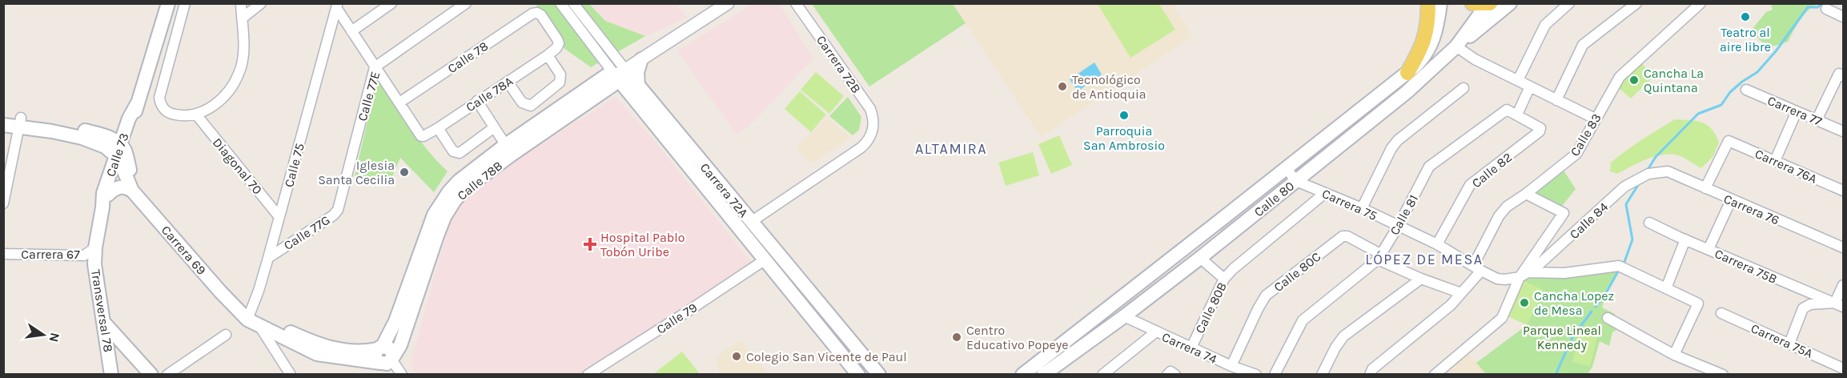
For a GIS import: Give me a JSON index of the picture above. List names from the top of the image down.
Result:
{
  "streets": {
    "main road": [
      "Calle 73",
      "Calle 78B",
      "Carrera 72A",
      "Calle 80",
      "Carrera 69",
      "Transversal 78"
    ],
    "street": [
      "Calle 78",
      "Carrera 72B",
      "Calle 78A",
      "Calle 77E",
      "Carrera 77",
      "Calle 83",
      "Calle 75",
      "Diagonal 70",
      "Carrera 76A",
      "Calle 82",
      "Carrera 75",
      "Carrera 76",
      "Calle 81",
      "Calle 84",
      "Calle 77G",
      "Carrera 67",
      "Carrera 75B",
      "Calle 80C",
      "Calle 80B",
      "Calle 79",
      "Carrera 75A",
      "Carrera 74"
    ]
  },
  "crossings": [
    ["Calle 78", "Calle 78A"],
    ["Carrera 72B", "Carrera 72A"],
    ["Calle 77E", "Calle 77G"],
    ["Calle 83", "Carrera 75"],
    ["Calle 83", "Calle 84"],
    ["Calle 73", "Carrera 69"],
    ["Calle 73", "Carrera 67"],
    ["Calle 73", "Transversal 78"],
    ["Calle 75", "Diagonal 70"],
    ["Calle 75", "Calle 77G"],
    ["Calle 75", "Carrera 69"],
    ["Carrera 76A", "Carrera 76"],
    ["Calle 82", "Carrera 75"],
    ["Calle 82", "Calle 81"],
    ["Calle 78B", "Carrera 72A"],
    ["Calle 78B", "Carrera 69"],
    ["Carrera 72A", "Calle 79"],
    ["Calle 80", "Carrera 75"],
    ["Calle 80", "Carrera 74"],
    ["Carrera 75", "Calle 81"],
    ["Carrera 75", "Calle 84"],
    ["Carrera 75", "Calle 80B"],
    ["Carrera 76", "Calle 84"],
    ["Calle 81", "Calle 80C"],
    ["Carrera 67", "Transversal 78"],
    ["Calle 80C", "Carrera 74"],
    ["Calle 80B", "Carrera 74"]
  ],
  "districts": ["ALTAMIRA", "LÓPEZ DE MESA"],
  "parks": ["Parque Lineal Kennedy"],
  "places": {
    "other": [
      "Teatro al aire libre",
      "Cancha La Quintana",
      "Tecnológico de Antioquia",
      "Parroquia San Ambrosio",
      "Iglesia Santa Cecilia",
      "Cancha Lopez de Mesa",
      "Centro Educativo Popeye",
      "Colegio San Vicente de Paul"
    ],
    "health": ["Hospital Pablo Tobón Uribe"]
  },
  "north": "right"
}
